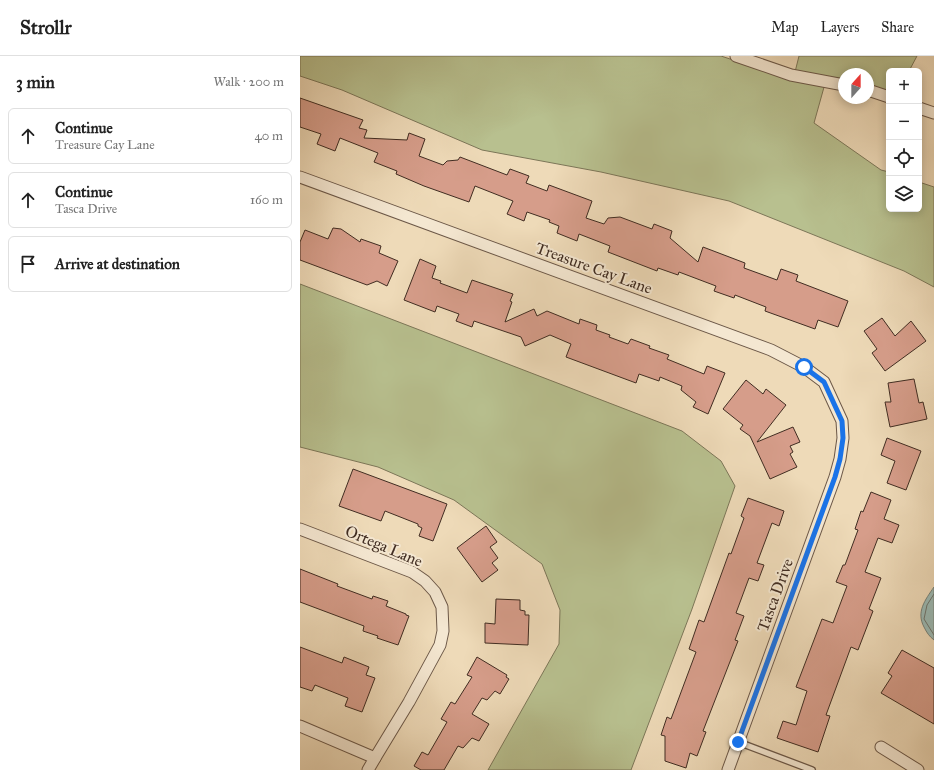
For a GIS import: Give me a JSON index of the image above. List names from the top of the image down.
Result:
{
  "streets": {
    "street": ["Treasure Cay Lane", "Ortega Lane", "Tasca Drive"]
  },
  "crossings": [
    ["Treasure Cay Lane", "Tasca Drive"]
  ],
  "north": "top",
  "page": {
    "header": "Strollr",
    "nav": ["Map", "Layers", "Share"],
    "heading": ["3 min", "Walk · 200 m"],
    "map_buttons": ["+", "−"],
    "list": [
      ["Continue", "Treasure Cay Lane", "40 m"],
      ["Continue", "Tasca Drive", "160 m"],
      "Arrive at destination"
    ]
  }
}
